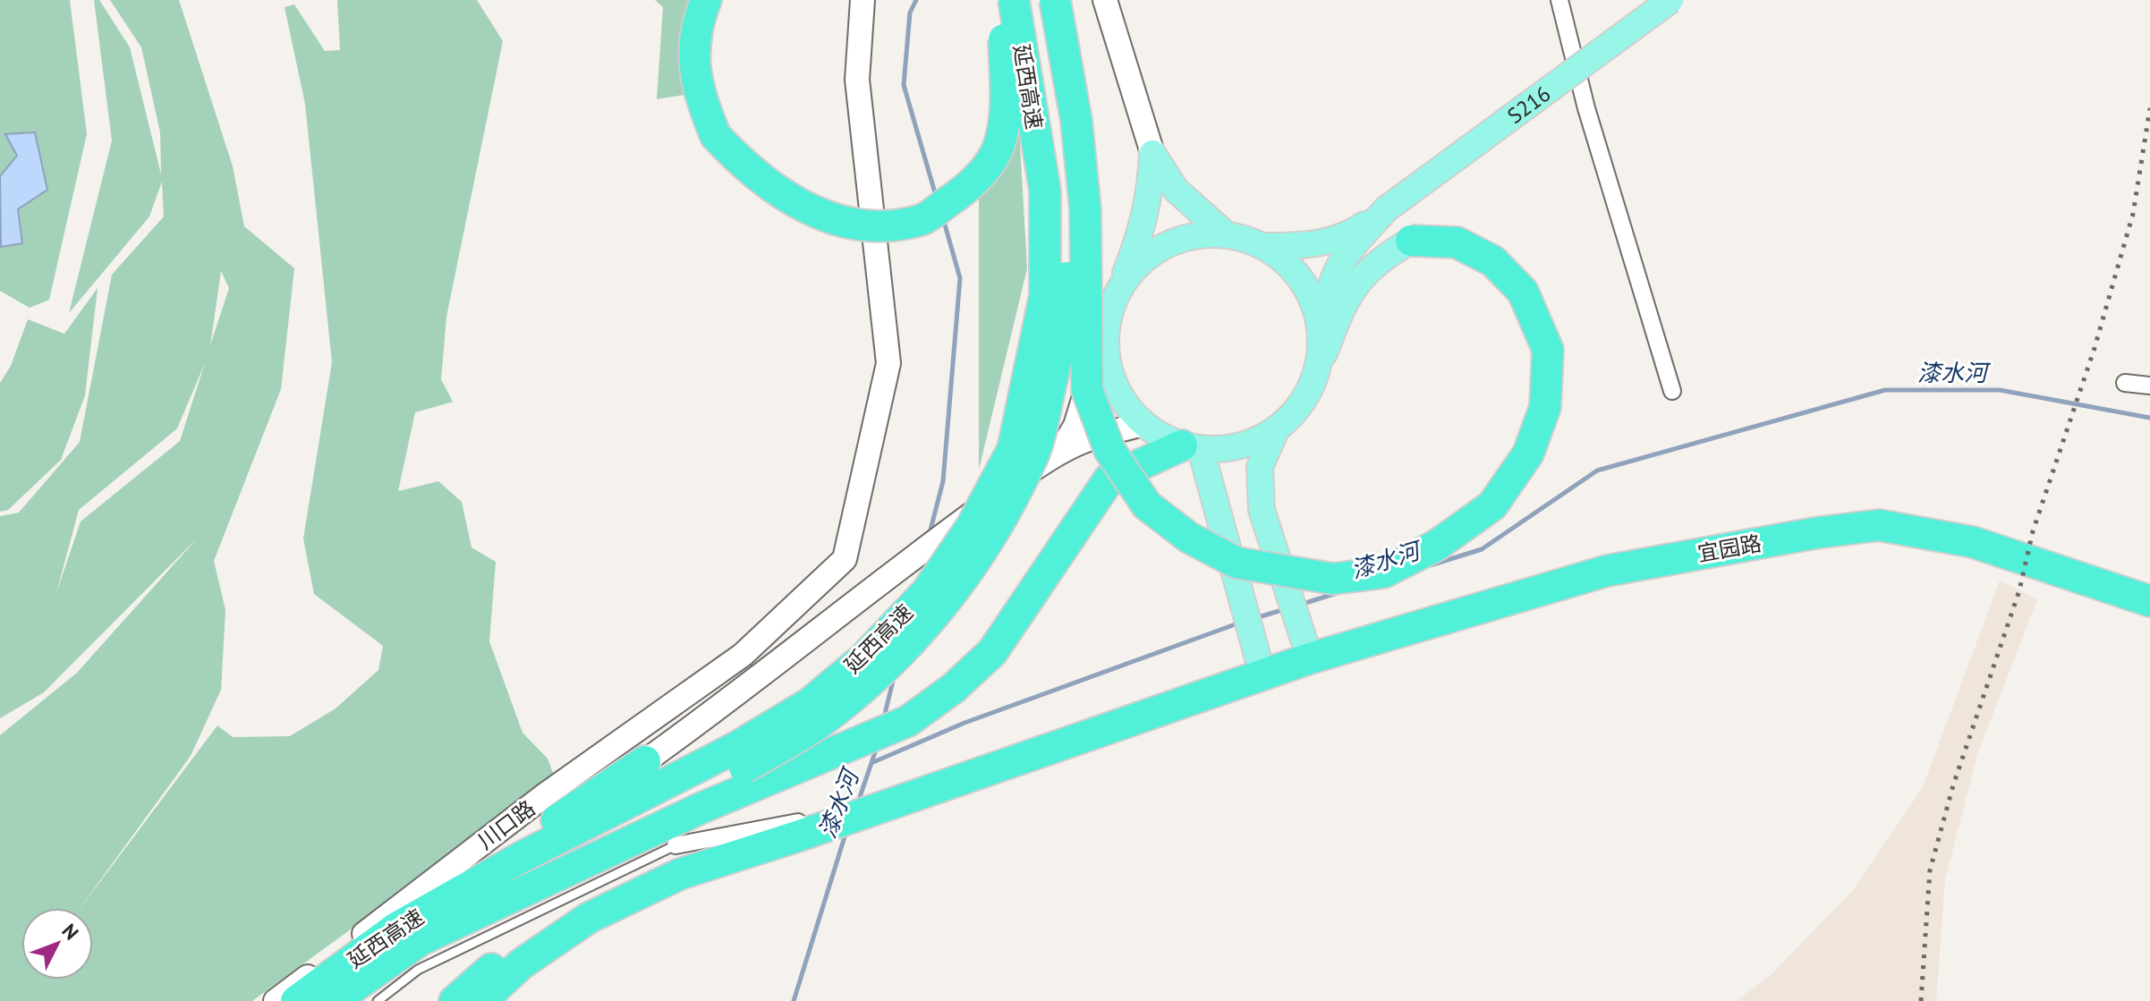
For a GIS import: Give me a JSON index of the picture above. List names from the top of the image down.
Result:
{
  "streets": {
    "highway": ["延西高速", "宜园路"],
    "main road": ["S216", "川口路"]
  },
  "water": ["漆水河"],
  "north": "top right"
}
